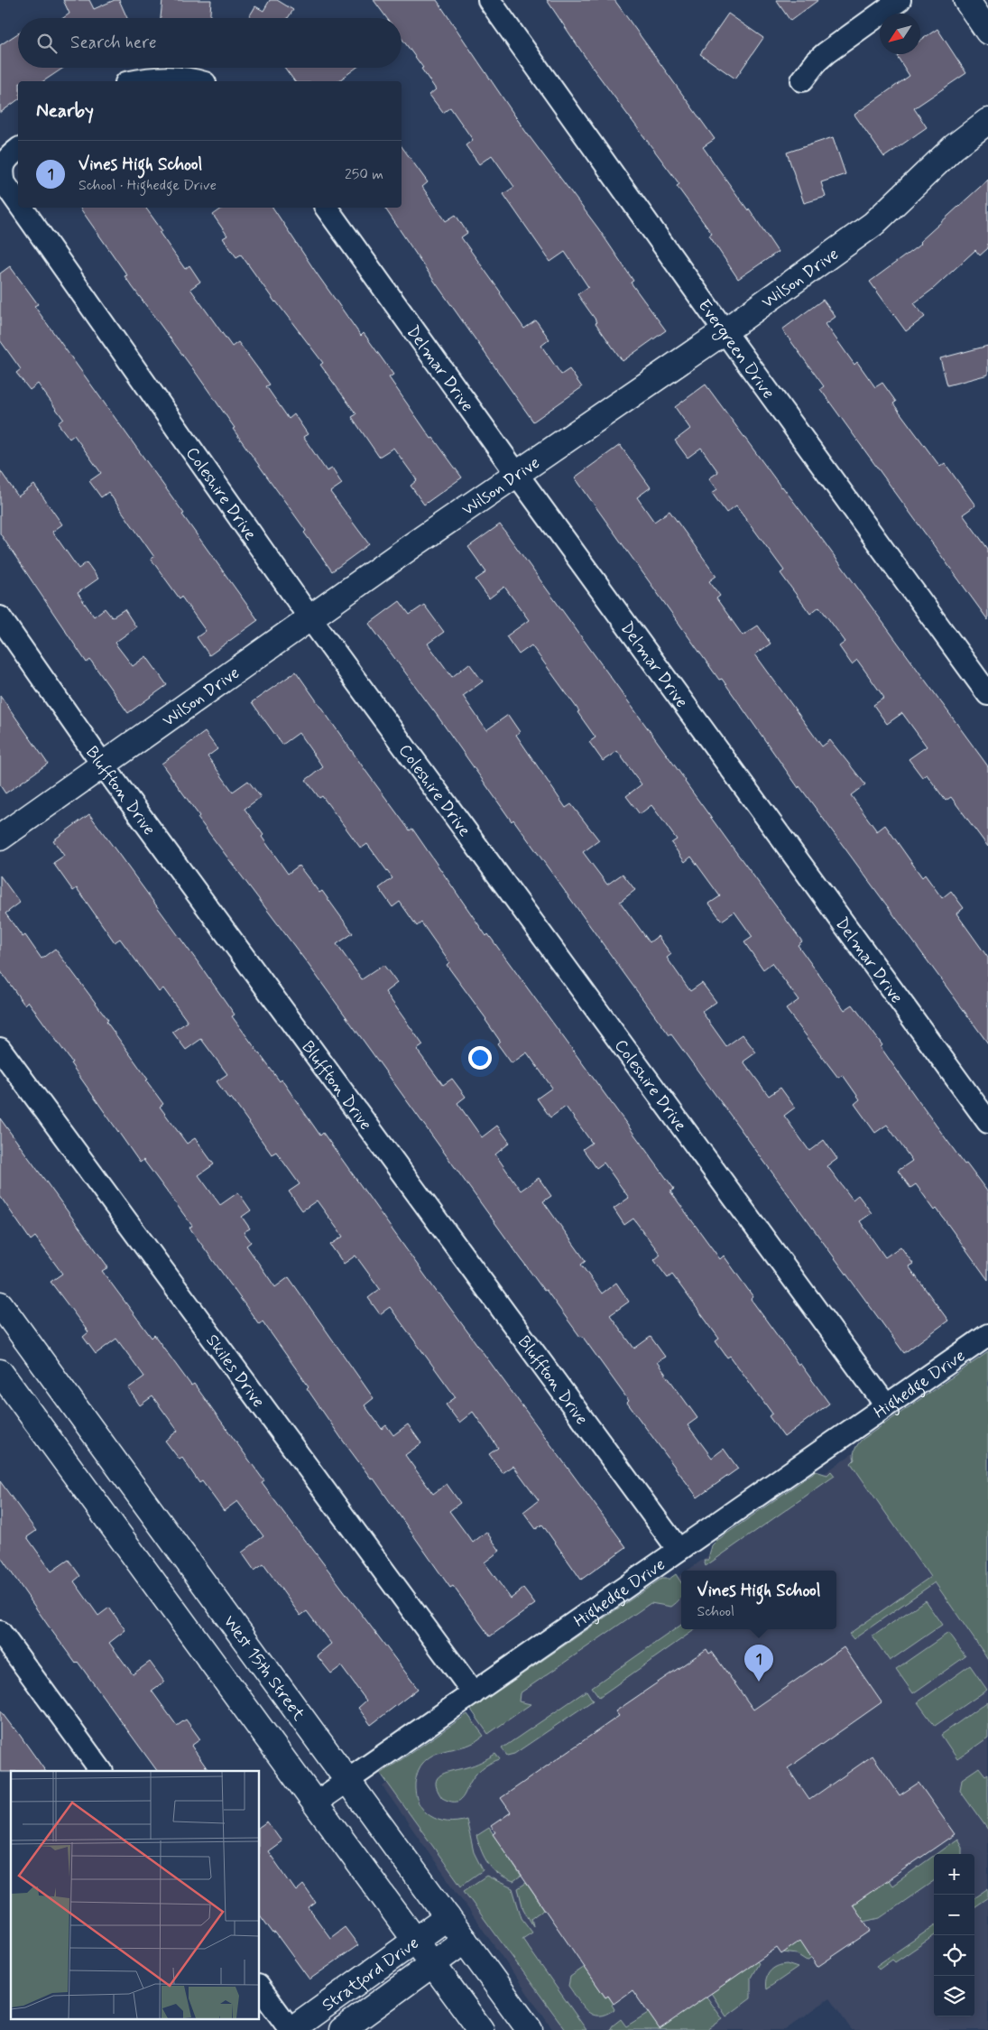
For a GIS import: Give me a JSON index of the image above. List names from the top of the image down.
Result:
{
  "streets": {
    "main road": ["Wilson Drive", "West 15th Street", "Stratford Drive"],
    "street": [
      "Evergreen Drive",
      "Delmar Drive",
      "Coleshire Drive",
      "Bluffton Drive",
      "Skiles Drive",
      "Highedge Drive"
    ]
  },
  "crossings": [
    ["Wilson Drive", "Evergreen Drive"],
    ["Wilson Drive", "Delmar Drive"],
    ["Wilson Drive", "Coleshire Drive"],
    ["Wilson Drive", "Bluffton Drive"],
    ["Coleshire Drive", "Highedge Drive"],
    ["Bluffton Drive", "Highedge Drive"],
    ["Skiles Drive", "Highedge Drive"],
    ["Highedge Drive", "West 15th Street"],
    ["West 15th Street", "Stratford Drive"]
  ],
  "north": "bottom left",
  "page": {
    "search": "Search here",
    "heading": "Nearby",
    "list": [
      {
        "mark": "1",
        "name": "Vines High School",
        "note": "School · Highedge Drive",
        "value": "250 m"
      }
    ],
    "popup": ["Vines High School", "School"],
    "pins": "1",
    "map_buttons": ["+", "−"]
  }
}
